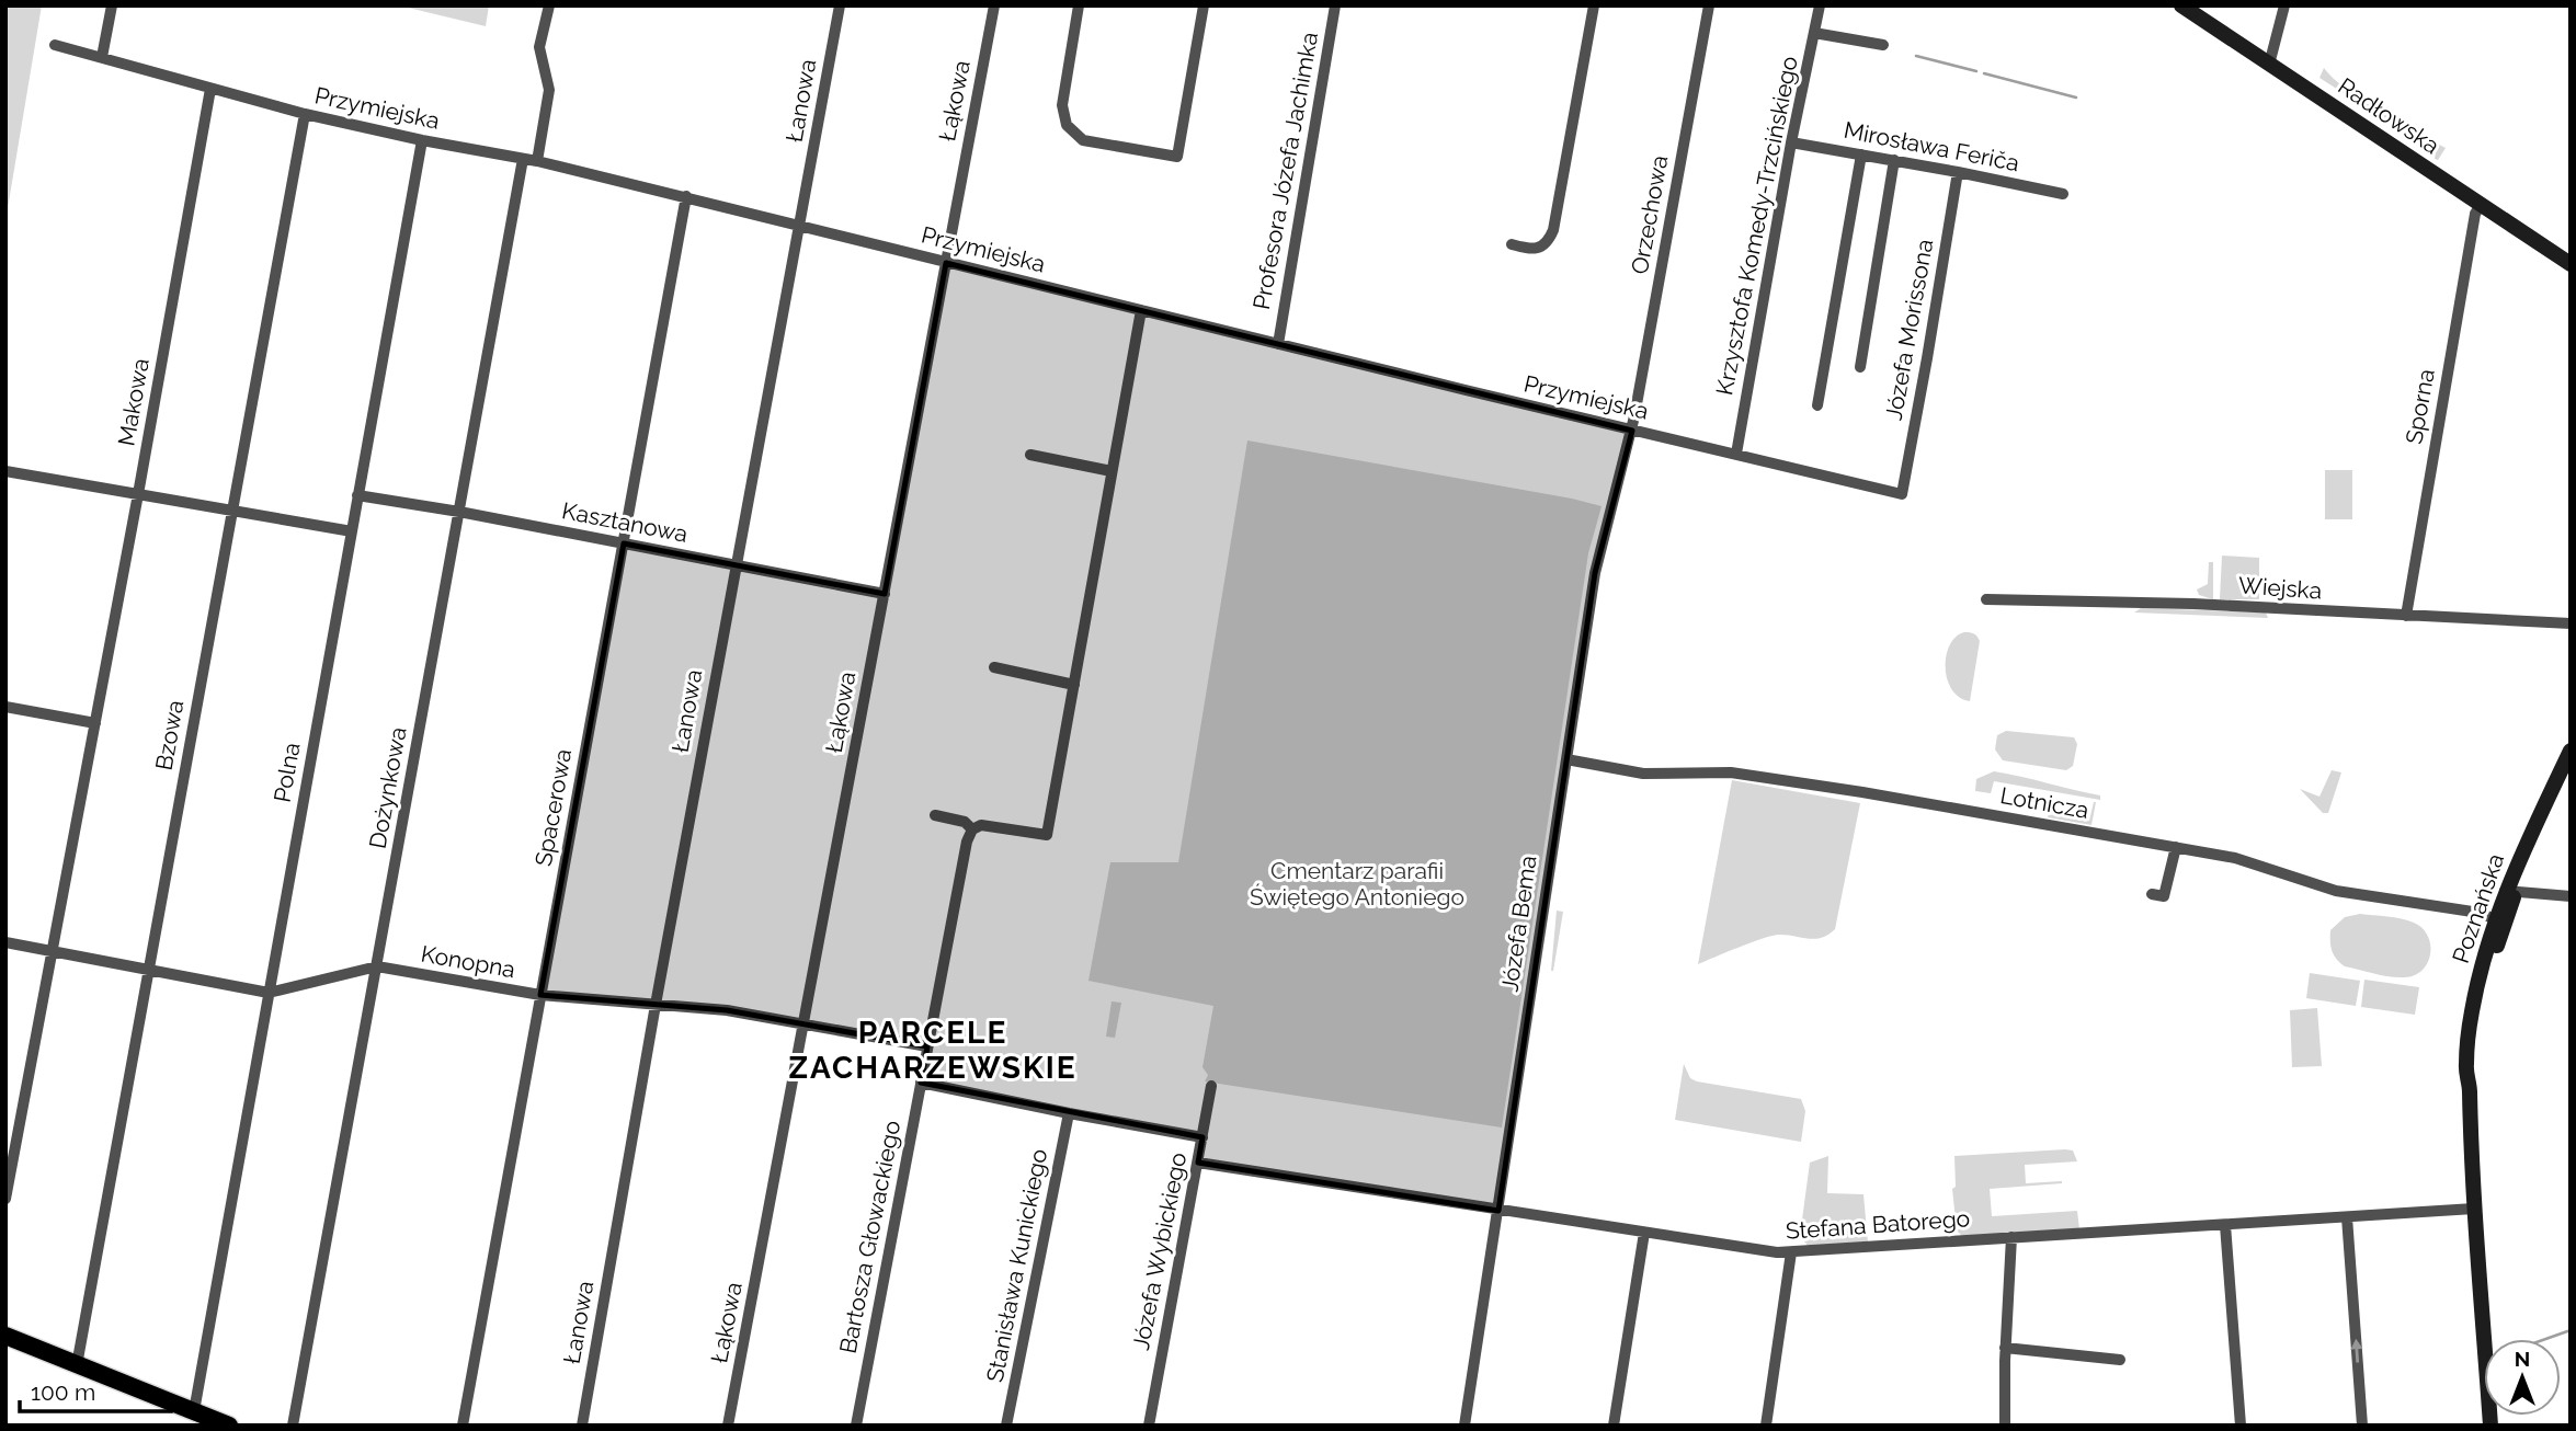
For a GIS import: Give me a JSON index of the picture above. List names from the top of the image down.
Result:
{
  "streets": {
    "main road": ["Radłowska", "Poznańska"],
    "street": [
      "Łanowa",
      "Łąkowa",
      "Przymiejska",
      "Mirosława Feriča",
      "Profesora Józefa Jachimka",
      "Orzechowa",
      "Krzysztofa Komedy-Trzcińskiego",
      "Józefa Morissona",
      "Makowa",
      "Sporna",
      "Kasztanowa",
      "Wiejska",
      "Bzowa",
      "Polna",
      "Dożynkowa",
      "Lotnicza",
      "Spacerowa",
      "Józefa Bema",
      "Konopna",
      "Stefana Batorego",
      "Bartosza Głowackiego",
      "Józefa Wybickiego",
      "Stanisława Kunickiego"
    ]
  },
  "crossings": [
    ["Łanowa", "Przymiejska"],
    ["Łanowa", "Kasztanowa"],
    ["Łanowa", "Konopna"],
    ["Łąkowa", "Przymiejska"],
    ["Łąkowa", "Kasztanowa"],
    ["Łąkowa", "Konopna"],
    ["Przymiejska", "Profesora Józefa Jachimka"],
    ["Przymiejska", "Orzechowa"],
    ["Przymiejska", "Krzysztofa Komedy-Trzcińskiego"],
    ["Przymiejska", "Józefa Morissona"],
    ["Przymiejska", "Makowa"],
    ["Przymiejska", "Bzowa"],
    ["Przymiejska", "Polna"],
    ["Przymiejska", "Dożynkowa"],
    ["Przymiejska", "Spacerowa"],
    ["Przymiejska", "Józefa Bema"],
    ["Radłowska", "Sporna"],
    ["Mirosława Feriča", "Krzysztofa Komedy-Trzcińskiego"],
    ["Mirosława Feriča", "Józefa Morissona"],
    ["Orzechowa", "Józefa Bema"],
    ["Makowa", "Konopna"],
    ["Sporna", "Wiejska"],
    ["Kasztanowa", "Polna"],
    ["Kasztanowa", "Dożynkowa"],
    ["Kasztanowa", "Spacerowa"],
    ["Bzowa", "Konopna"],
    ["Polna", "Konopna"],
    ["Dożynkowa", "Konopna"],
    ["Lotnicza", "Poznańska"],
    ["Lotnicza", "Józefa Bema"],
    ["Spacerowa", "Konopna"],
    ["Poznańska", "Stefana Batorego"],
    ["Józefa Bema", "Stefana Batorego"],
    ["Konopna", "Bartosza Głowackiego"],
    ["Stefana Batorego", "Józefa Wybickiego"]
  ],
  "districts": ["PARCELE ZACHARZEWSKIE"],
  "parks": ["Cmentarz parafii Świętego Antoniego"],
  "scale_bar": "100 m",
  "north": "top"
}
